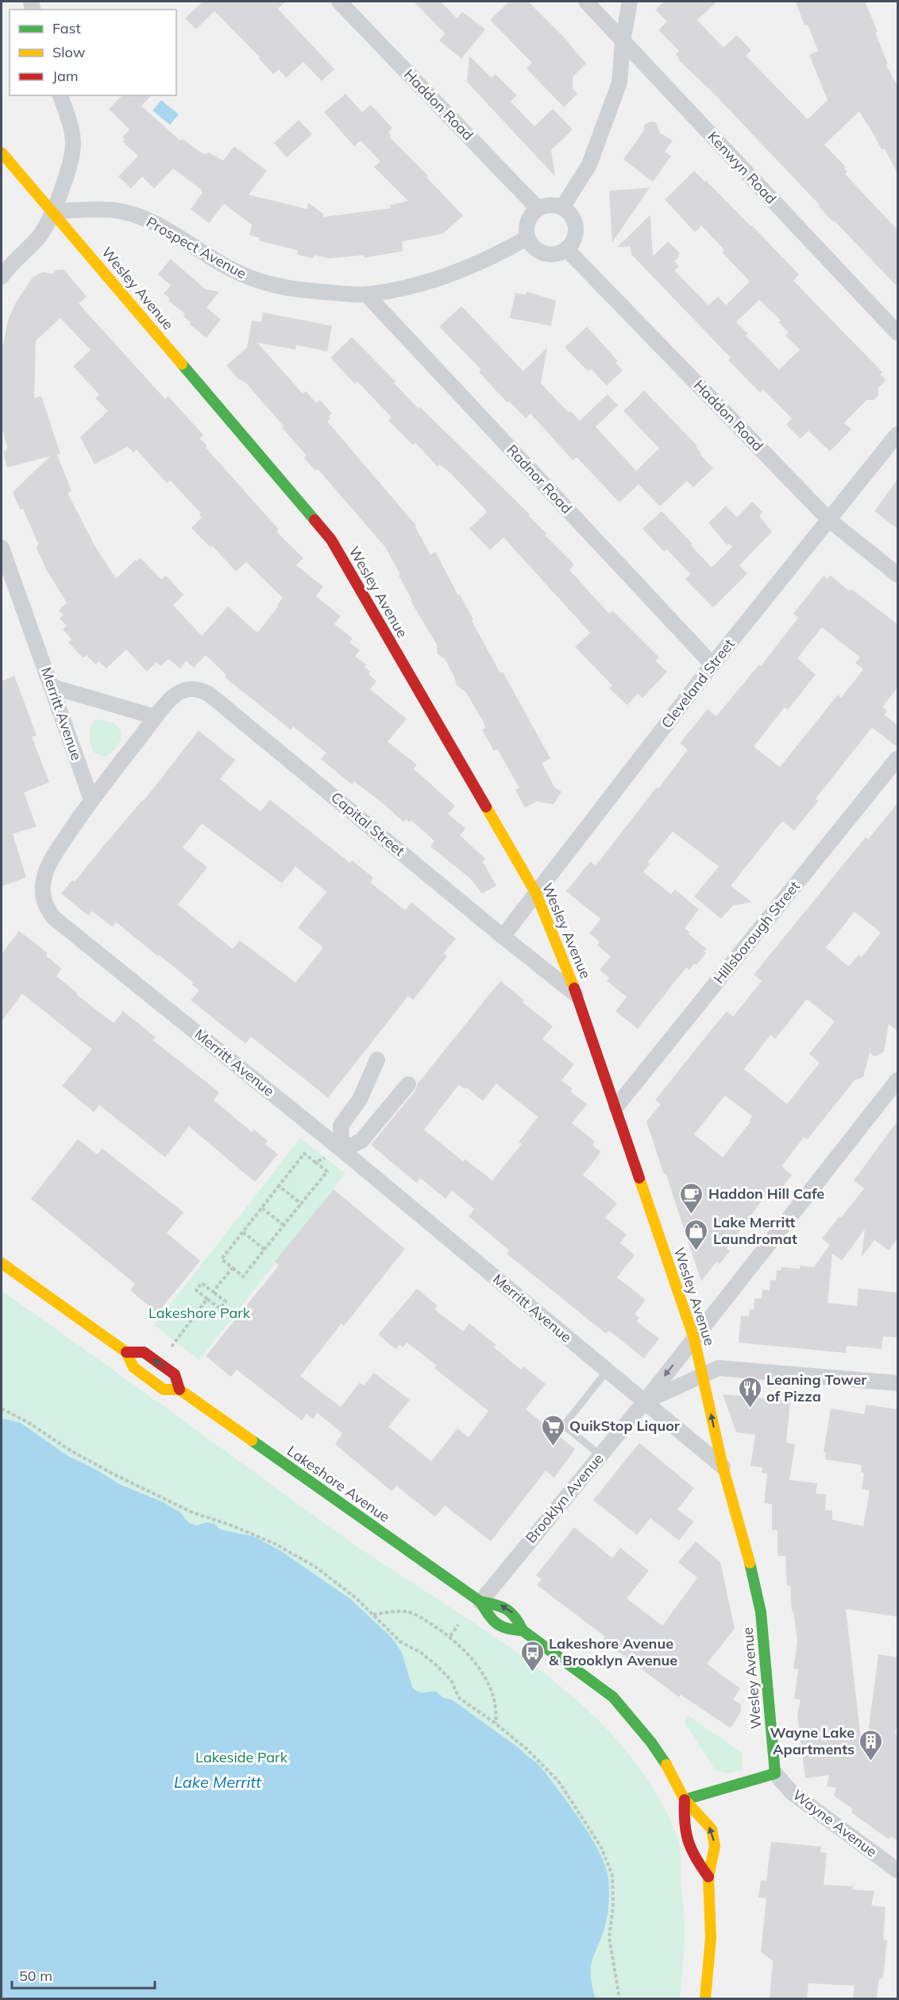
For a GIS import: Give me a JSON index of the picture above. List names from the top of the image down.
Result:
{
  "streets": {
    "street": [
      "Haddon Road",
      "Kenwyn Road",
      "Prospect Avenue",
      "Wesley Avenue",
      "Radnor Road",
      "Cleveland Street",
      "Merritt Avenue",
      "Capital Street",
      "Hillsborough Street",
      "Lakeshore Avenue",
      "Brooklyn Avenue",
      "Wayne Avenue"
    ]
  },
  "crossings": [
    ["Haddon Road", "Prospect Avenue"],
    ["Haddon Road", "Cleveland Street"],
    ["Prospect Avenue", "Wesley Avenue"],
    ["Prospect Avenue", "Radnor Road"],
    ["Wesley Avenue", "Cleveland Street"],
    ["Wesley Avenue", "Merritt Avenue"],
    ["Wesley Avenue", "Capital Street"],
    ["Wesley Avenue", "Hillsborough Street"],
    ["Wesley Avenue", "Brooklyn Avenue"],
    ["Wesley Avenue", "Wayne Avenue"],
    ["Radnor Road", "Cleveland Street"],
    ["Cleveland Street", "Capital Street"],
    ["Merritt Avenue", "Capital Street"],
    ["Merritt Avenue", "Brooklyn Avenue"],
    ["Lakeshore Avenue", "Brooklyn Avenue"]
  ],
  "water": ["Lake Merritt"],
  "parks": ["Lakeshore Park", "Lakeside Park"],
  "places": {
    "cafe": ["Haddon Hill Cafe"],
    "shop": ["Lake Merritt Laundromat"],
    "restaurant": ["Leaning Tower of Pizza"],
    "supermarket": ["QuikStop Liquor"],
    "bus stop": ["Lakeshore Avenue & Brooklyn Avenue"],
    "building": ["Wayne Lake Apartments"]
  },
  "legend": ["Fast", "Slow", "Jam"],
  "scale_bar": "50 m"
}
